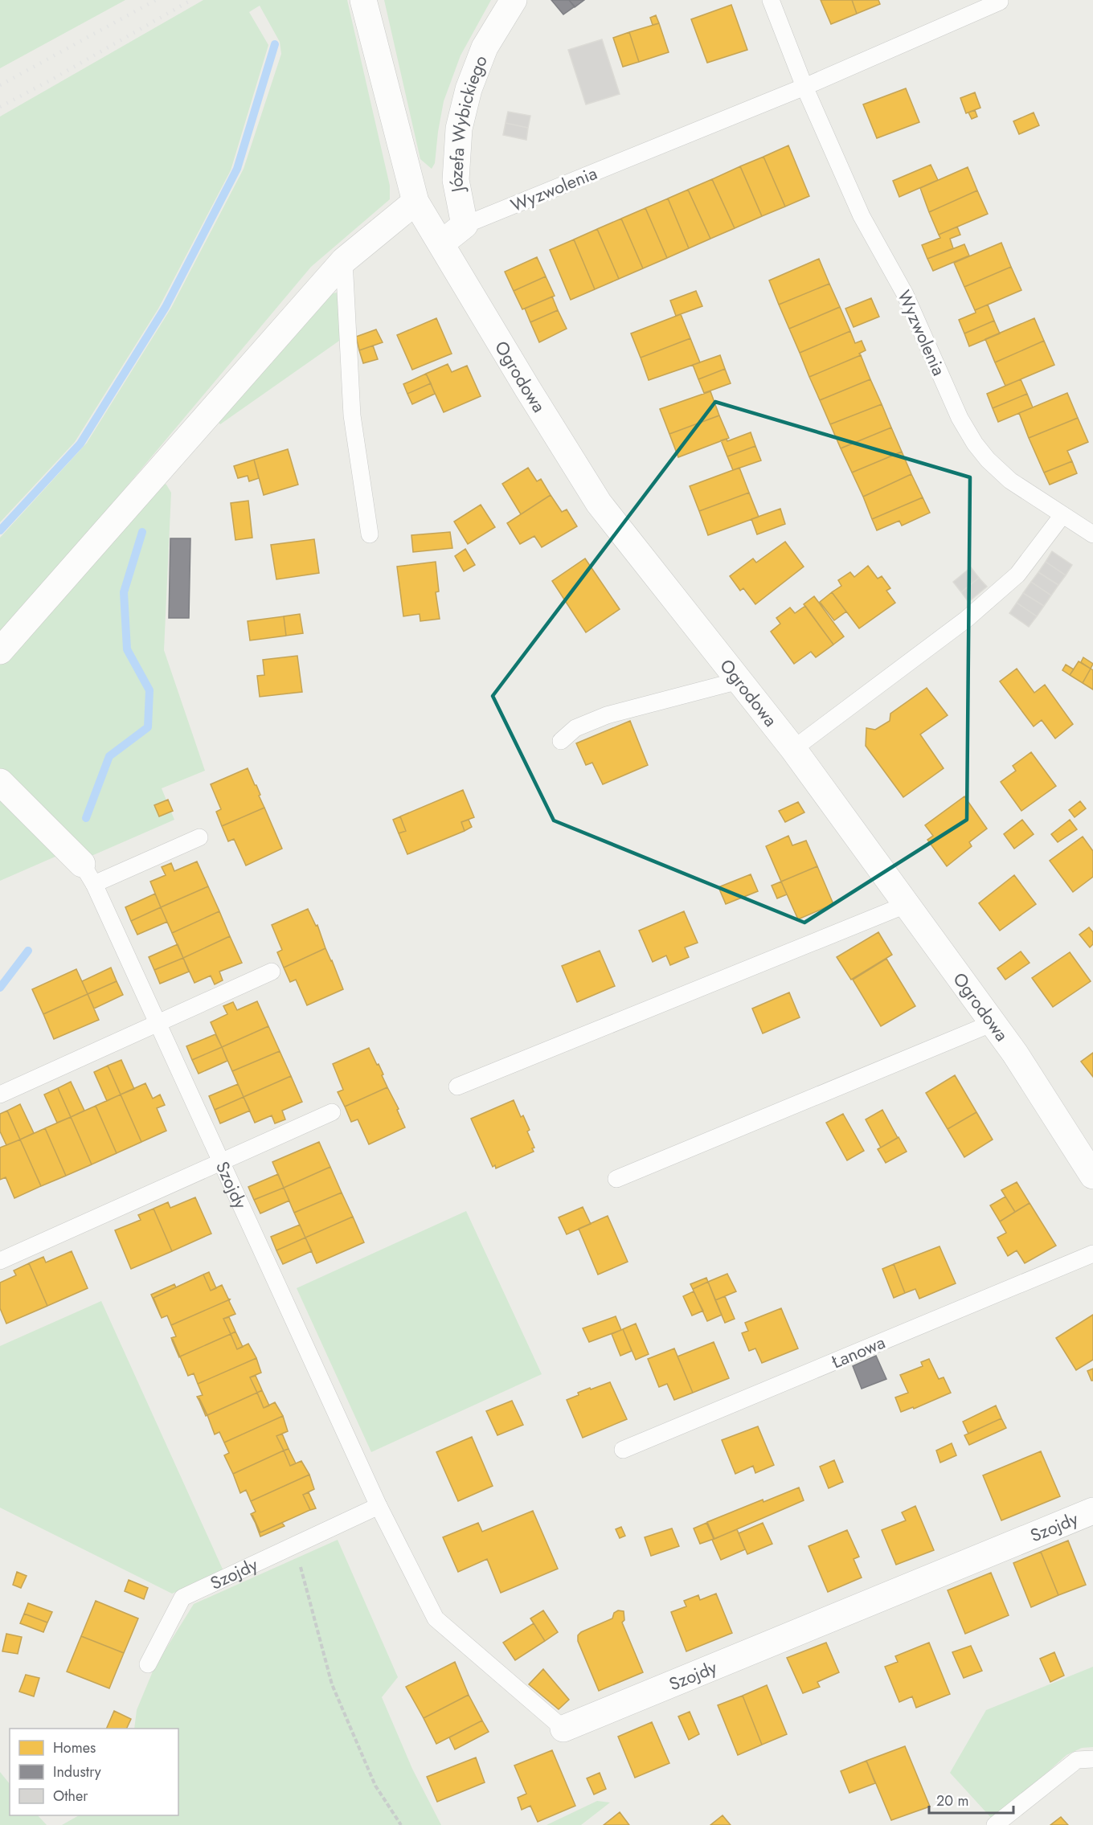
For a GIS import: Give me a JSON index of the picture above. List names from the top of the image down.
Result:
{
  "streets": {
    "street": ["Józefa Wybickiego", "Ogrodowa", "Szojdy"],
    "lane": ["Wyzwolenia", "Łanowa"]
  },
  "crossings": [
    ["Józefa Wybickiego", "Wyzwolenia"]
  ],
  "legend": ["Homes", "Industry", "Other"],
  "scale_bar": "20 m"
}
